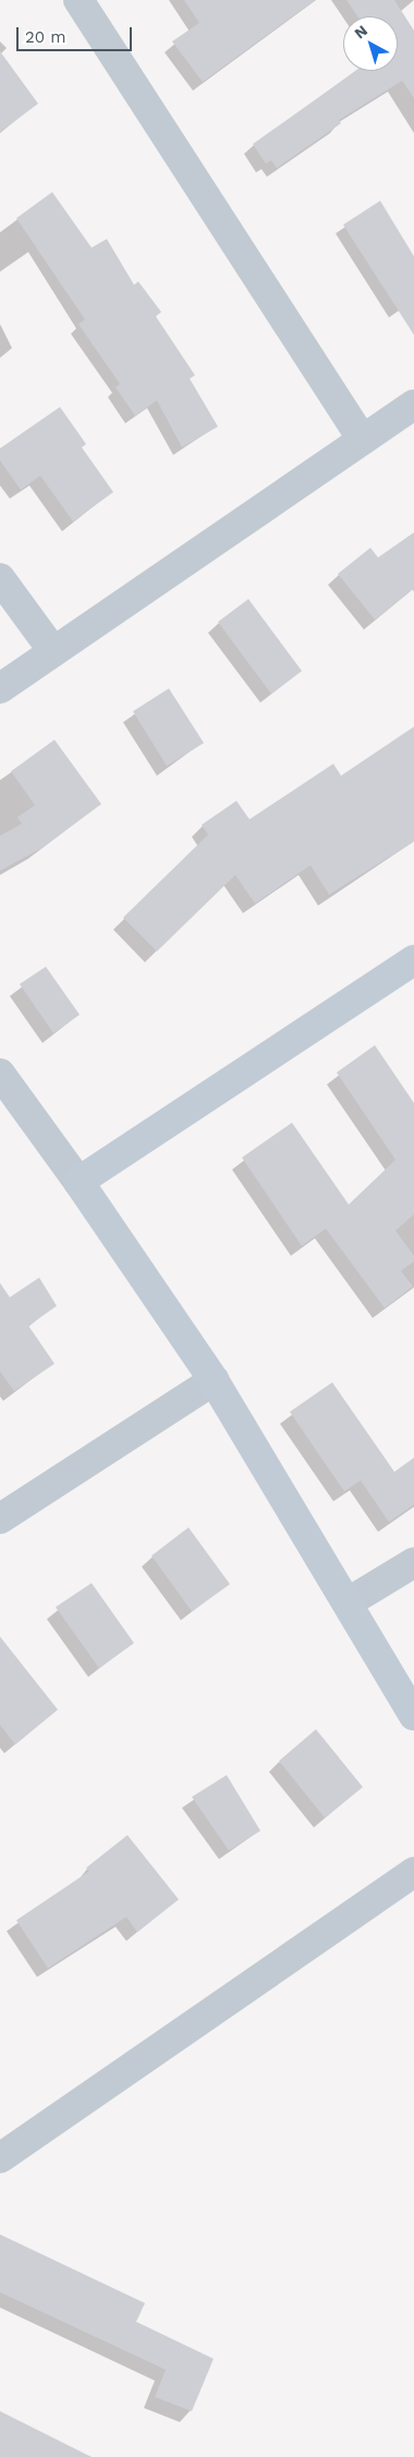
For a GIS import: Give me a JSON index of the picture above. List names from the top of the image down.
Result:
{
  "scale_bar": "20 m",
  "north": "top left"
}
